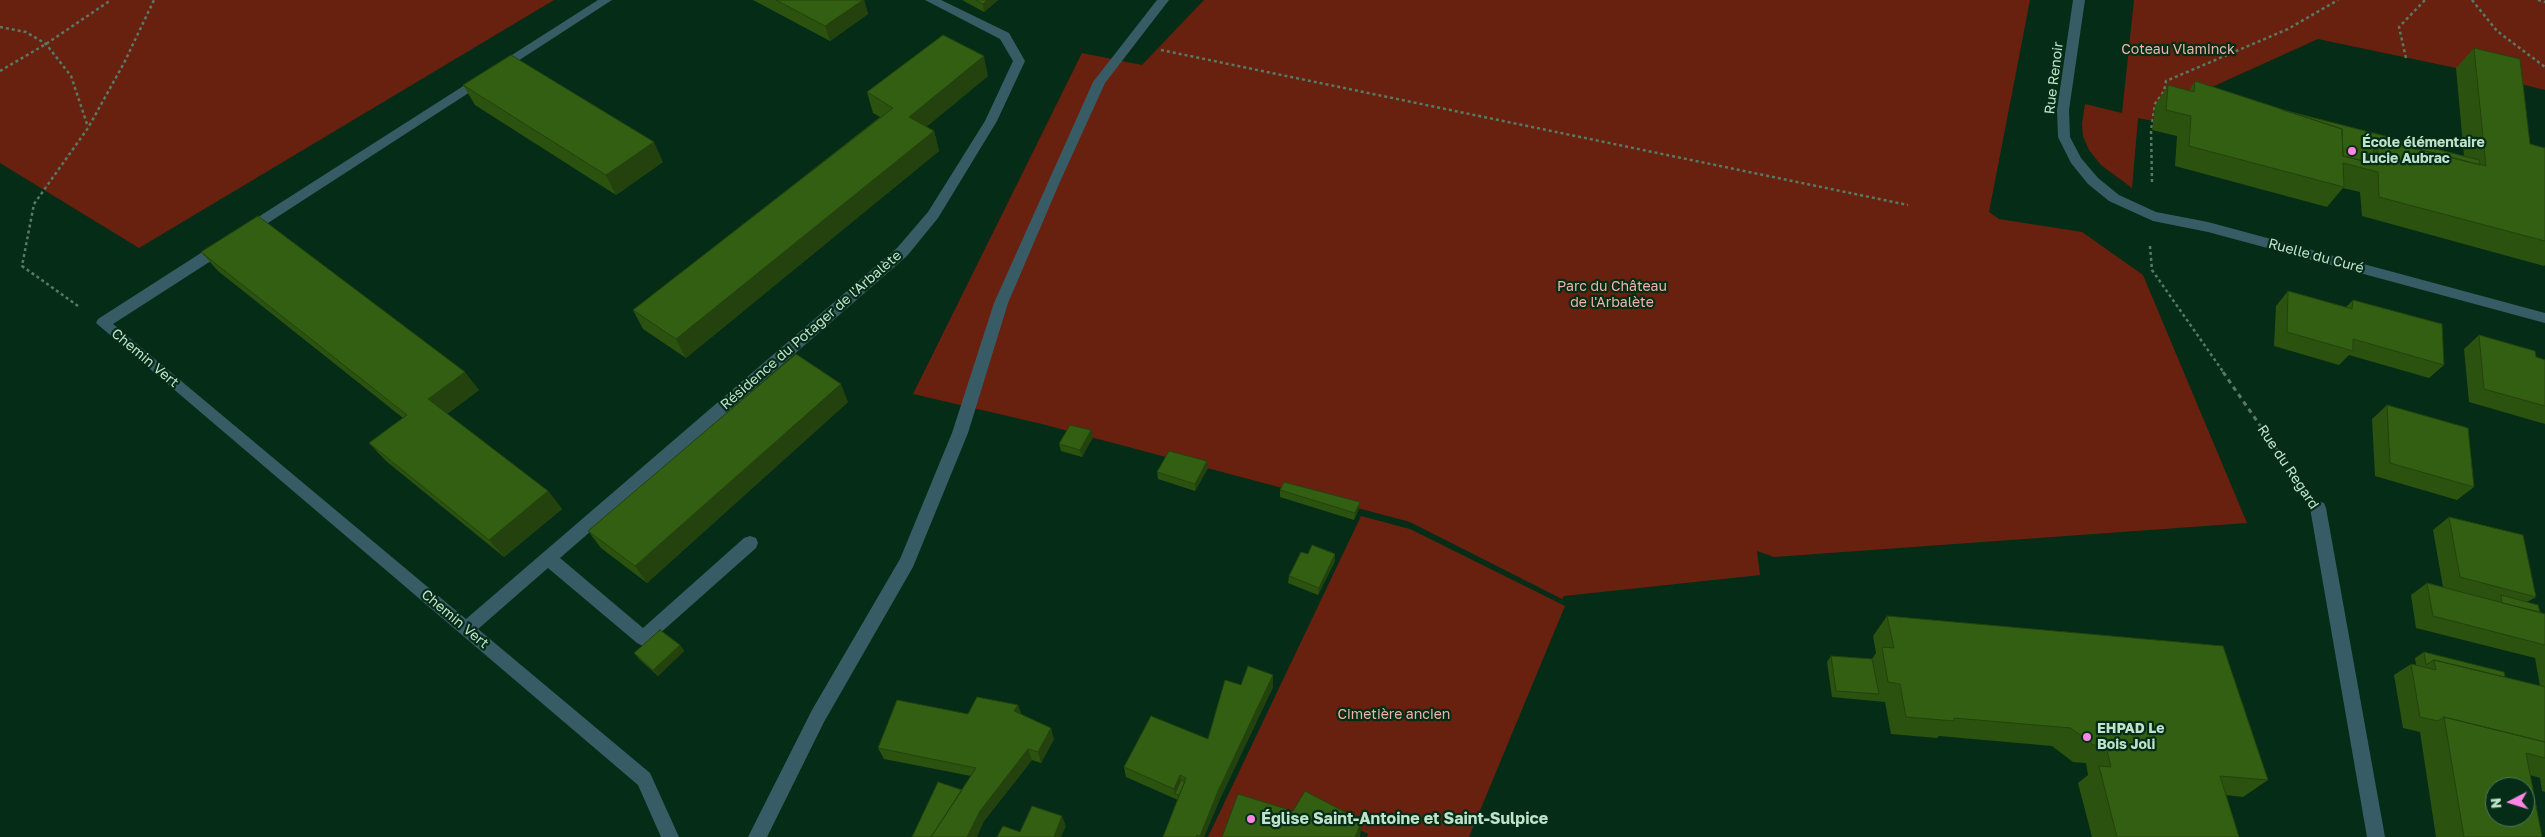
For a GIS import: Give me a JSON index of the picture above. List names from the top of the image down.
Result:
{
  "streets": {
    "street": [
      "Rue Renoir",
      "Ruelle du Curé",
      "Résidence du Potager de l'Arbalète",
      "Chemin Vert",
      "Rue du Regard"
    ]
  },
  "crossings": [
    ["Rue Renoir", "Ruelle du Curé"],
    ["Ruelle du Curé", "Rue du Regard"],
    ["Résidence du Potager de l'Arbalète", "Chemin Vert"]
  ],
  "parks": ["Coteau Vlaminck", "Parc du Château de l'Arbalète", "Cimetière ancien"],
  "places": ["École élémentaire Lucie Aubrac", "EHPAD Le Bois Joli", "Église Saint-Antoine et Saint-Sulpice"],
  "north": "left"
}
